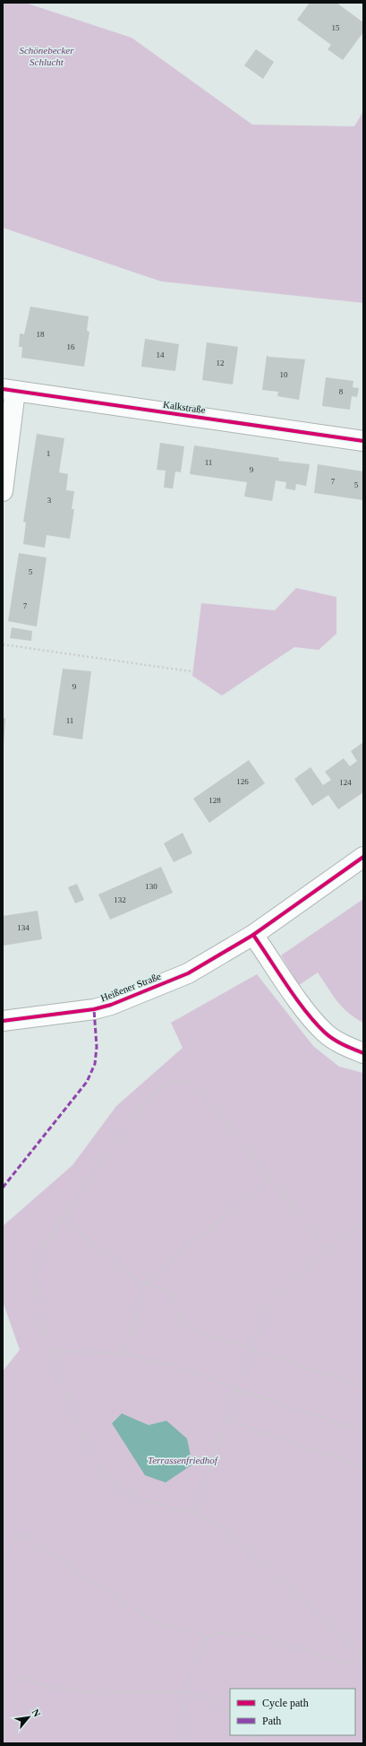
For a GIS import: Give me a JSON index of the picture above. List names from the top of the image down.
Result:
{
  "streets": {
    "street": ["Kalkstraße", "Heißener Straße"]
  },
  "parks": ["Schönebecker Schlucht", "Terrassenfriedhof"],
  "house_numbers": [
    "15",
    "18",
    "16",
    "14",
    "12",
    "10",
    "8",
    "1",
    "11",
    "9",
    "7",
    "5",
    "3",
    "5",
    "7",
    "9",
    "11",
    "126",
    "124",
    "128",
    "130",
    "132",
    "134"
  ],
  "legend": ["Cycle path", "Path"],
  "north": "top right"
}
